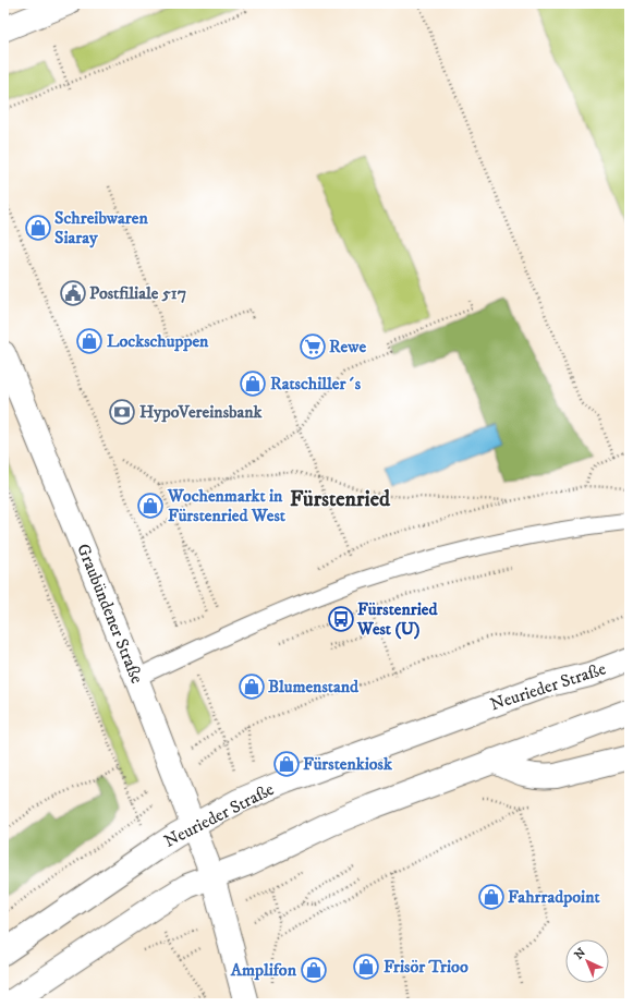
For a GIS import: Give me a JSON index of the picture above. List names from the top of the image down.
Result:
{
  "streets": {
    "main road": ["Graubündener Straße", "Neurieder Straße"]
  },
  "crossings": [
    ["Graubündener Straße", "Neurieder Straße"]
  ],
  "districts": ["Fürstenried"],
  "places": {
    "shop": [
      "Schreibwaren Siaray",
      "Lockschuppen",
      "Ratschiller´s",
      "Wochenmarkt in Fürstenried West",
      "Blumenstand",
      "Fürstenkiosk",
      "Fahrradpoint",
      "Frisör Trioo",
      "Amplifon"
    ],
    "public building": ["Postfiliale 517"],
    "supermarket": ["Rewe"],
    "bank": ["HypoVereinsbank"],
    "bus stop": ["Fürstenried West (U)"]
  },
  "north": "top left"
}
